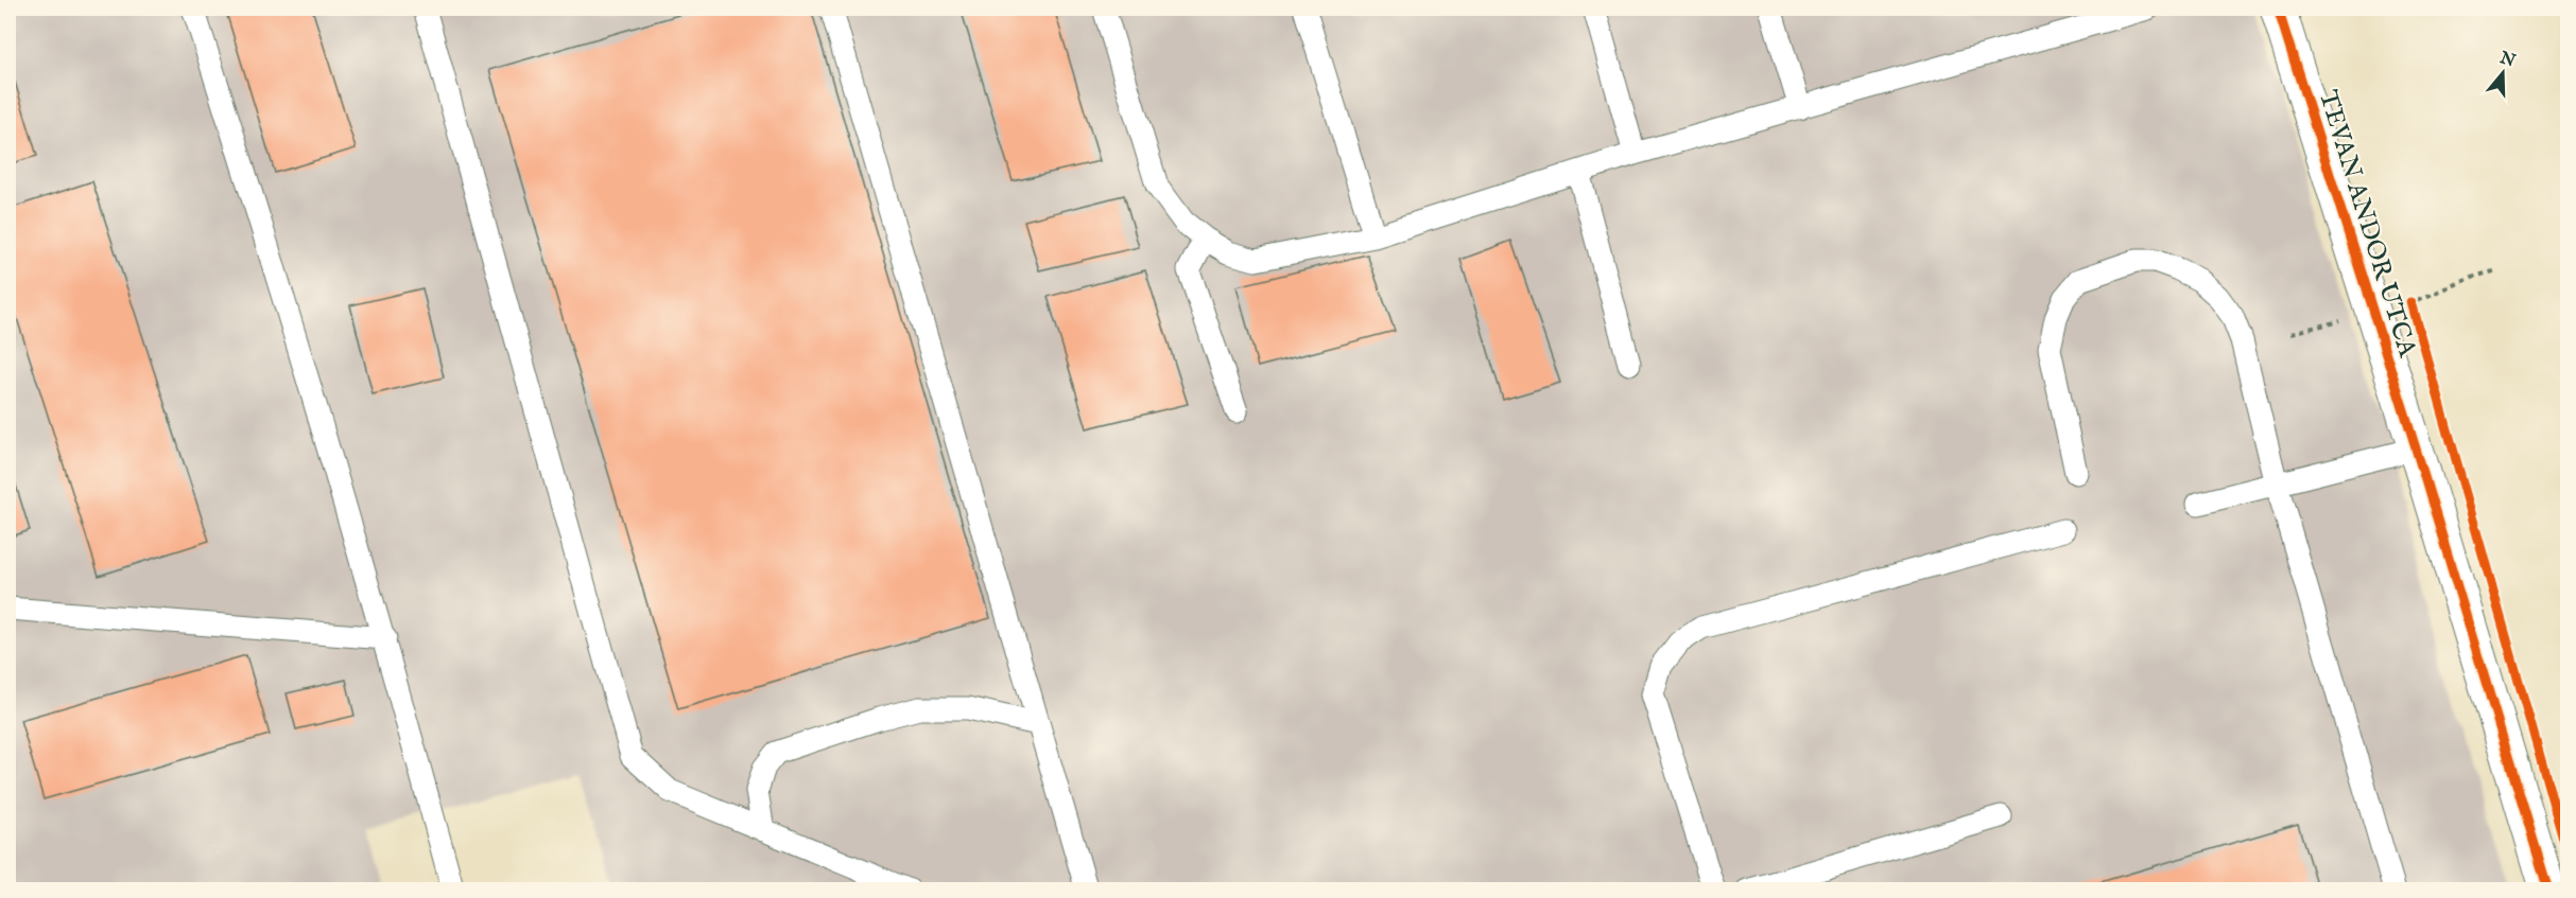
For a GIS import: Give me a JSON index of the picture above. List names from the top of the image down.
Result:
{
  "streets": {
    "street": ["TEVAN ANDOR UTCA"]
  },
  "north": "top"
}
